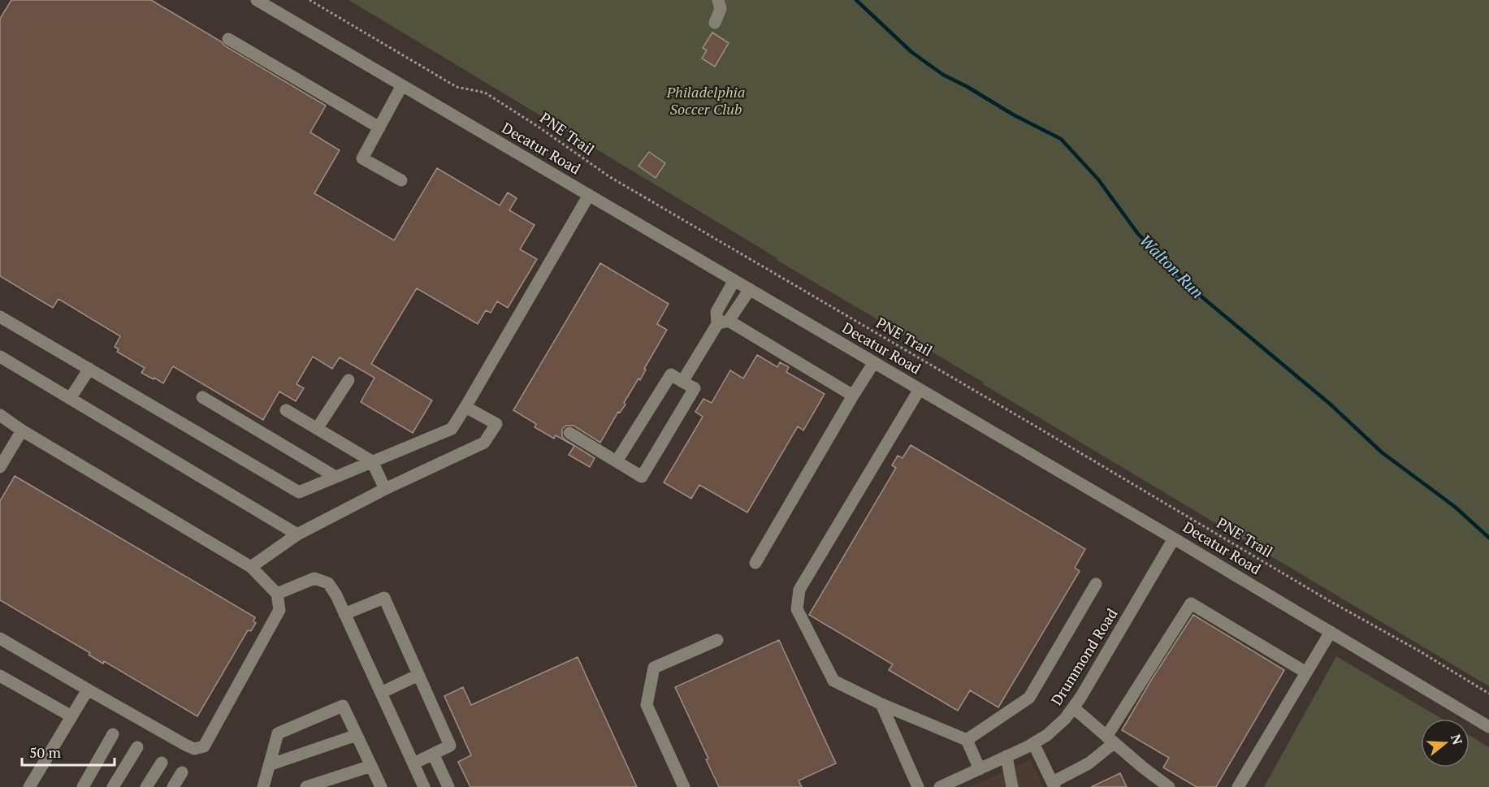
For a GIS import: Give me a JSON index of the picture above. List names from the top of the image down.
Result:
{
  "streets": {
    "street": ["Decatur Road", "Drummond Road"],
    "path": ["PNE Trail"]
  },
  "crossings": [
    ["Decatur Road", "Drummond Road"]
  ],
  "water": ["Walton Run"],
  "parks": ["Philadelphia Soccer Club"],
  "scale_bar": "50 m",
  "north": "right"
}
